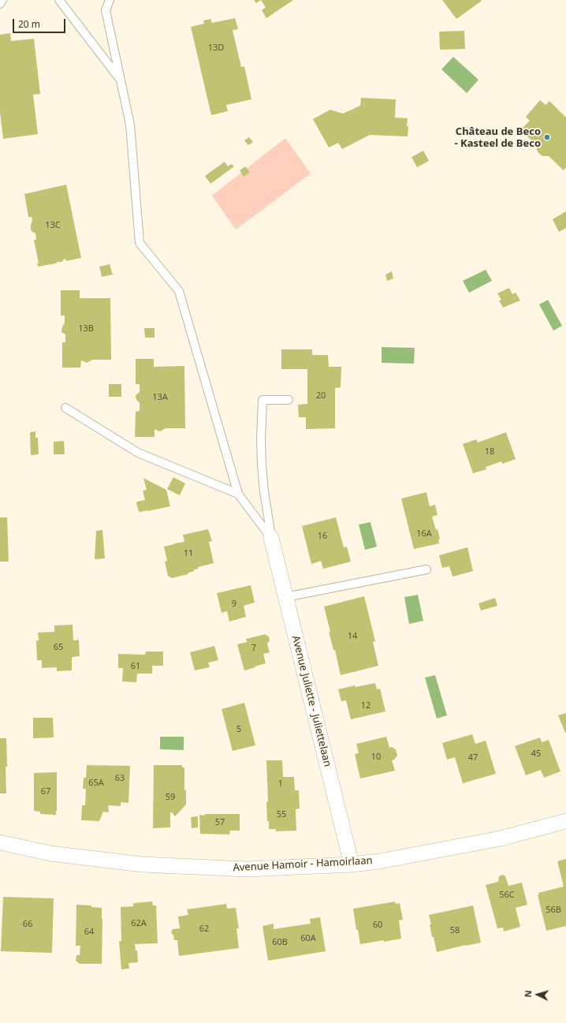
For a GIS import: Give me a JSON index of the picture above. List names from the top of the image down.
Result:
{
  "streets": {
    "street": ["Avenue Juliette - Juliettelaan", "Avenue Hamoir - Hamoirlaan"]
  },
  "crossings": [
    ["Avenue Juliette - Juliettelaan", "Avenue Hamoir - Hamoirlaan"]
  ],
  "places": ["Château de Beco - Kasteel de Beco"],
  "house_numbers": [
    "13D",
    "13C",
    "13B",
    "20",
    "13A",
    "18",
    "16A",
    "16",
    "11",
    "9",
    "14",
    "65",
    "7",
    "61",
    "12",
    "5",
    "45",
    "10",
    "47",
    "63",
    "65A",
    "1",
    "67",
    "59",
    "55",
    "57",
    "56C",
    "56B",
    "62A",
    "66",
    "60",
    "62",
    "58",
    "64",
    "60A",
    "60B"
  ],
  "scale_bar": "20 m",
  "north": "left"
}
